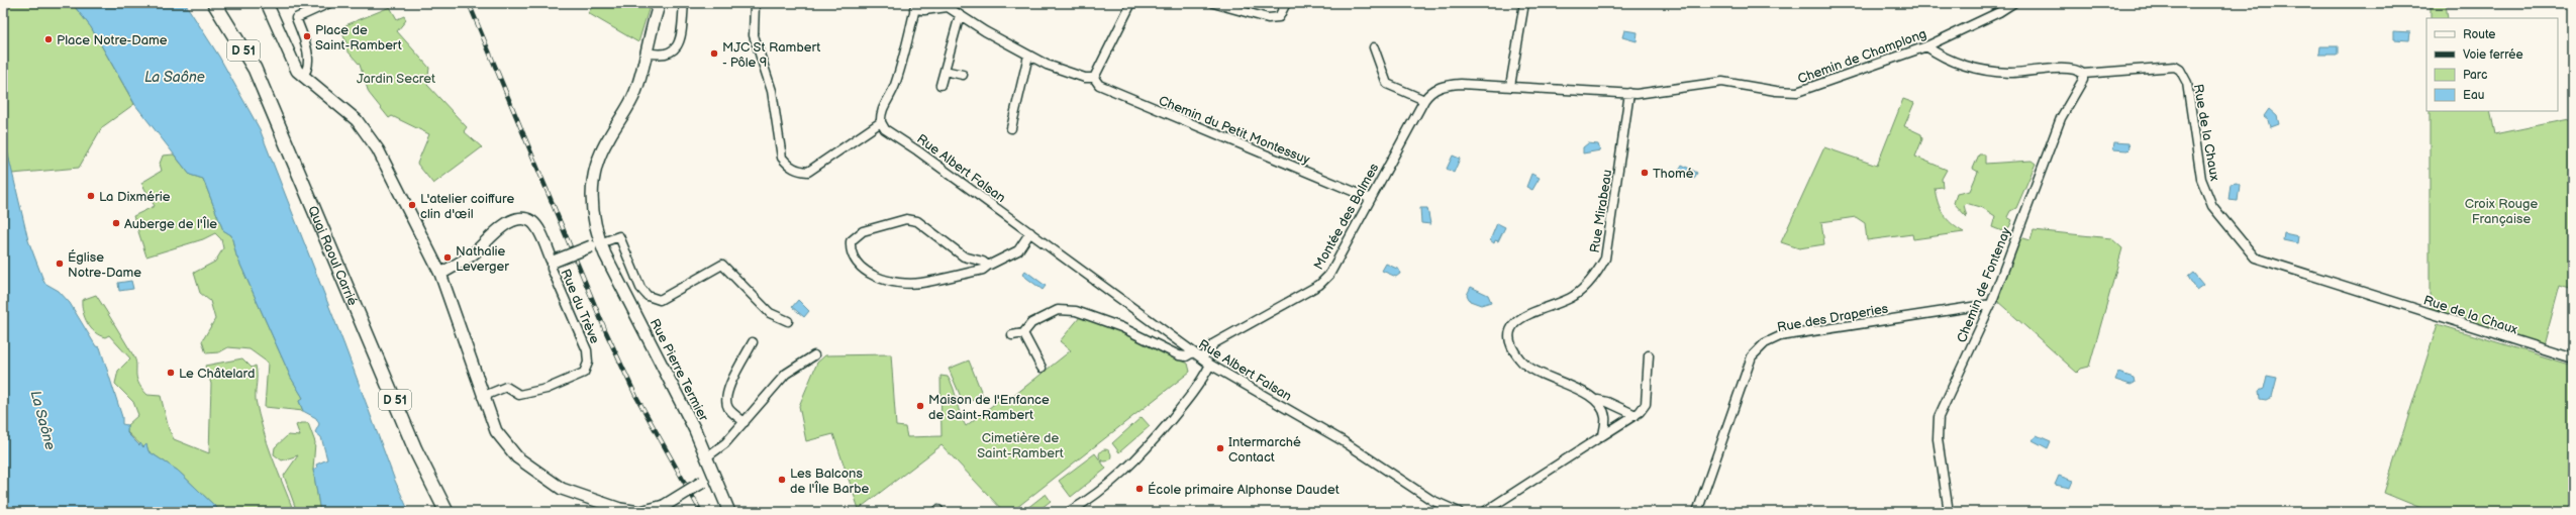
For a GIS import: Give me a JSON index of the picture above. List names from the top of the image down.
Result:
{
  "streets": {
    "main road": ["D 51", "Quai Raoul Carrié"],
    "street": [
      "Chemin de Champlong",
      "Chemin du Petit Montessuy",
      "Rue de la Chaux",
      "Rue Albert Falsan",
      "Rue Mirabeau",
      "Montée des Balmes",
      "Chemin de Fontenay",
      "Rue du Trève",
      "Rue des Draperies",
      "Rue Pierre Termier"
    ]
  },
  "crossings": [
    ["Chemin de Champlong", "Rue de la Chaux"],
    ["Chemin de Champlong", "Montée des Balmes"],
    ["Chemin du Petit Montessuy", "Montée des Balmes"],
    ["Rue de la Chaux", "Chemin de Fontenay"],
    ["Rue Albert Falsan", "Montée des Balmes"],
    ["Rue Mirabeau", "Montée des Balmes"],
    ["Chemin de Fontenay", "Rue des Draperies"]
  ],
  "water": ["La Saône"],
  "parks": ["Jardin Secret", "Croix Rouge Française", "Cimetière de Saint-Rambert"],
  "places": [
    "Place de Saint-Rambert",
    "Place Notre-Dame",
    "MJC St Rambert - Pôle 9",
    "Thomé",
    "La Dixmérie",
    "L'atelier coiffure clin d'œil",
    "Auberge de l'Île",
    "Nathalie Leverger",
    "Église Notre-Dame",
    "Le Châtelard",
    "Maison de l'Enfance de Saint-Rambert",
    "Intermarché Contact",
    "Les Balcons de l'Île Barbe",
    "École primaire Alphonse Daudet"
  ],
  "legend": [
    "Route",
    "Voie ferrée",
    "Parc",
    "Eau"
  ]
}
